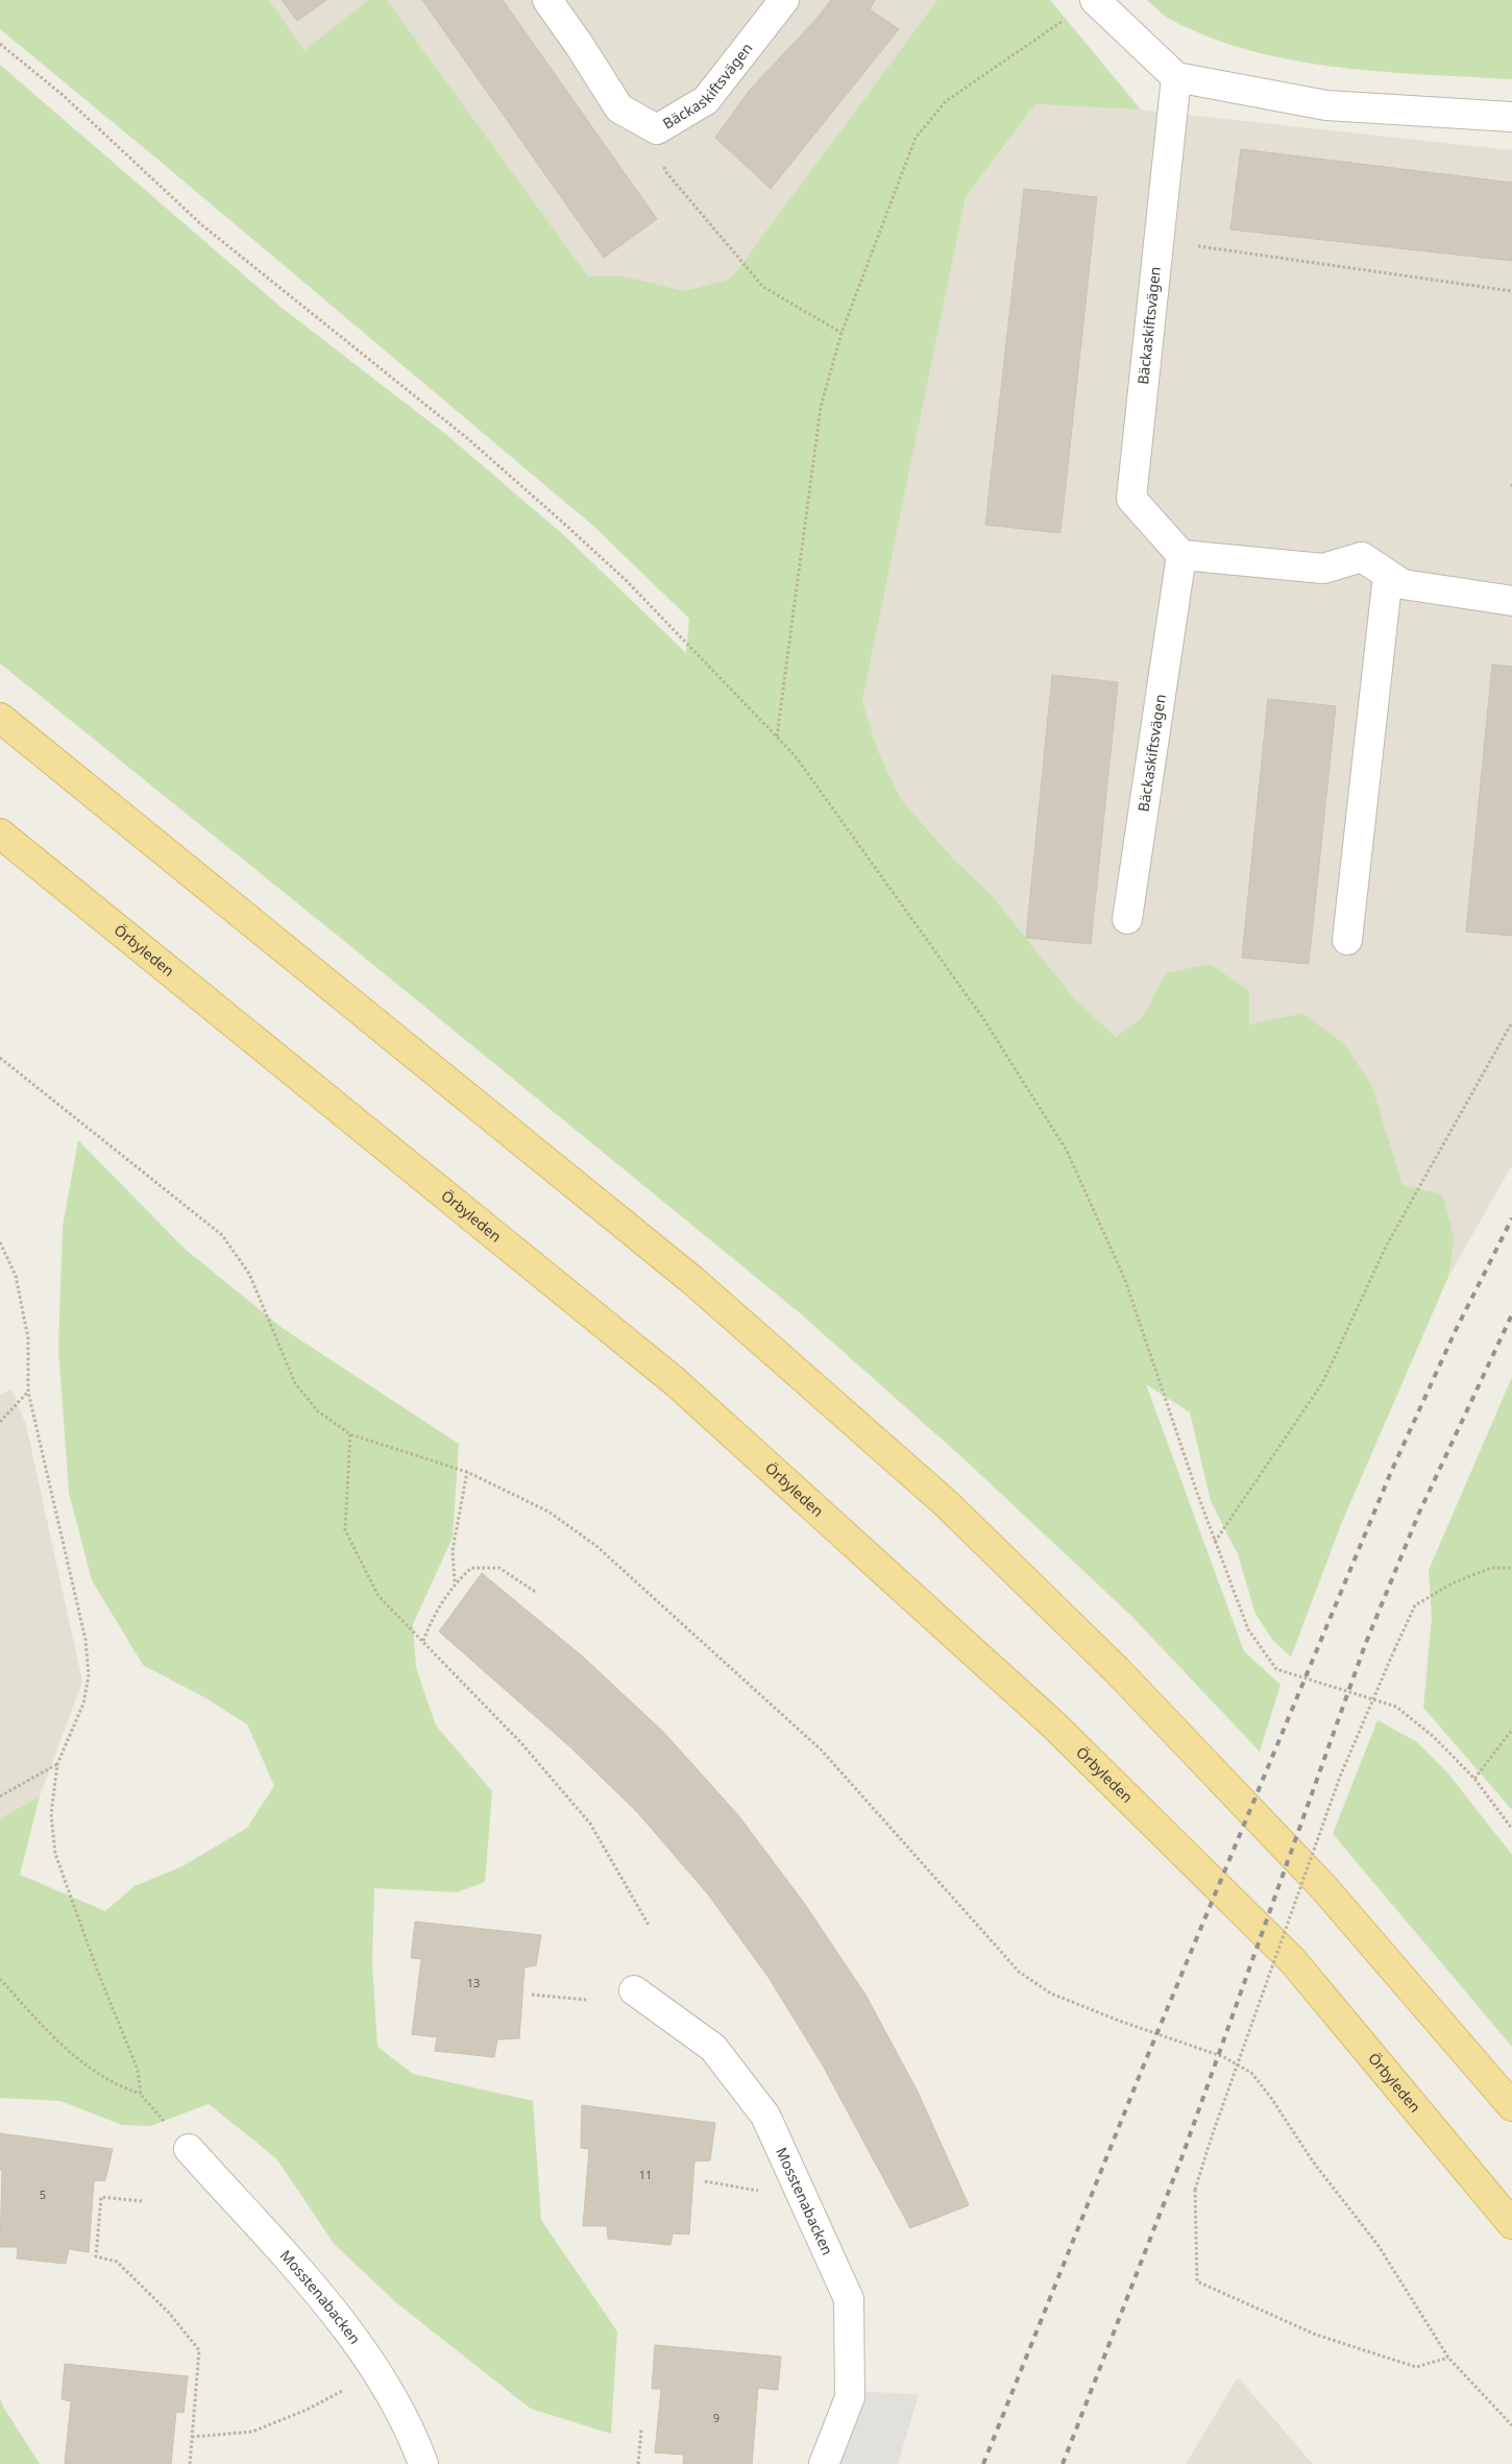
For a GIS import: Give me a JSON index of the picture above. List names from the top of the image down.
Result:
{
  "streets": {
    "main road": ["Örbyleden"],
    "street": ["Bäckaskiftsvägen", "Mosstenabacken"]
  },
  "house_numbers": [
    "13",
    "11",
    "5",
    "9"
  ]
}
